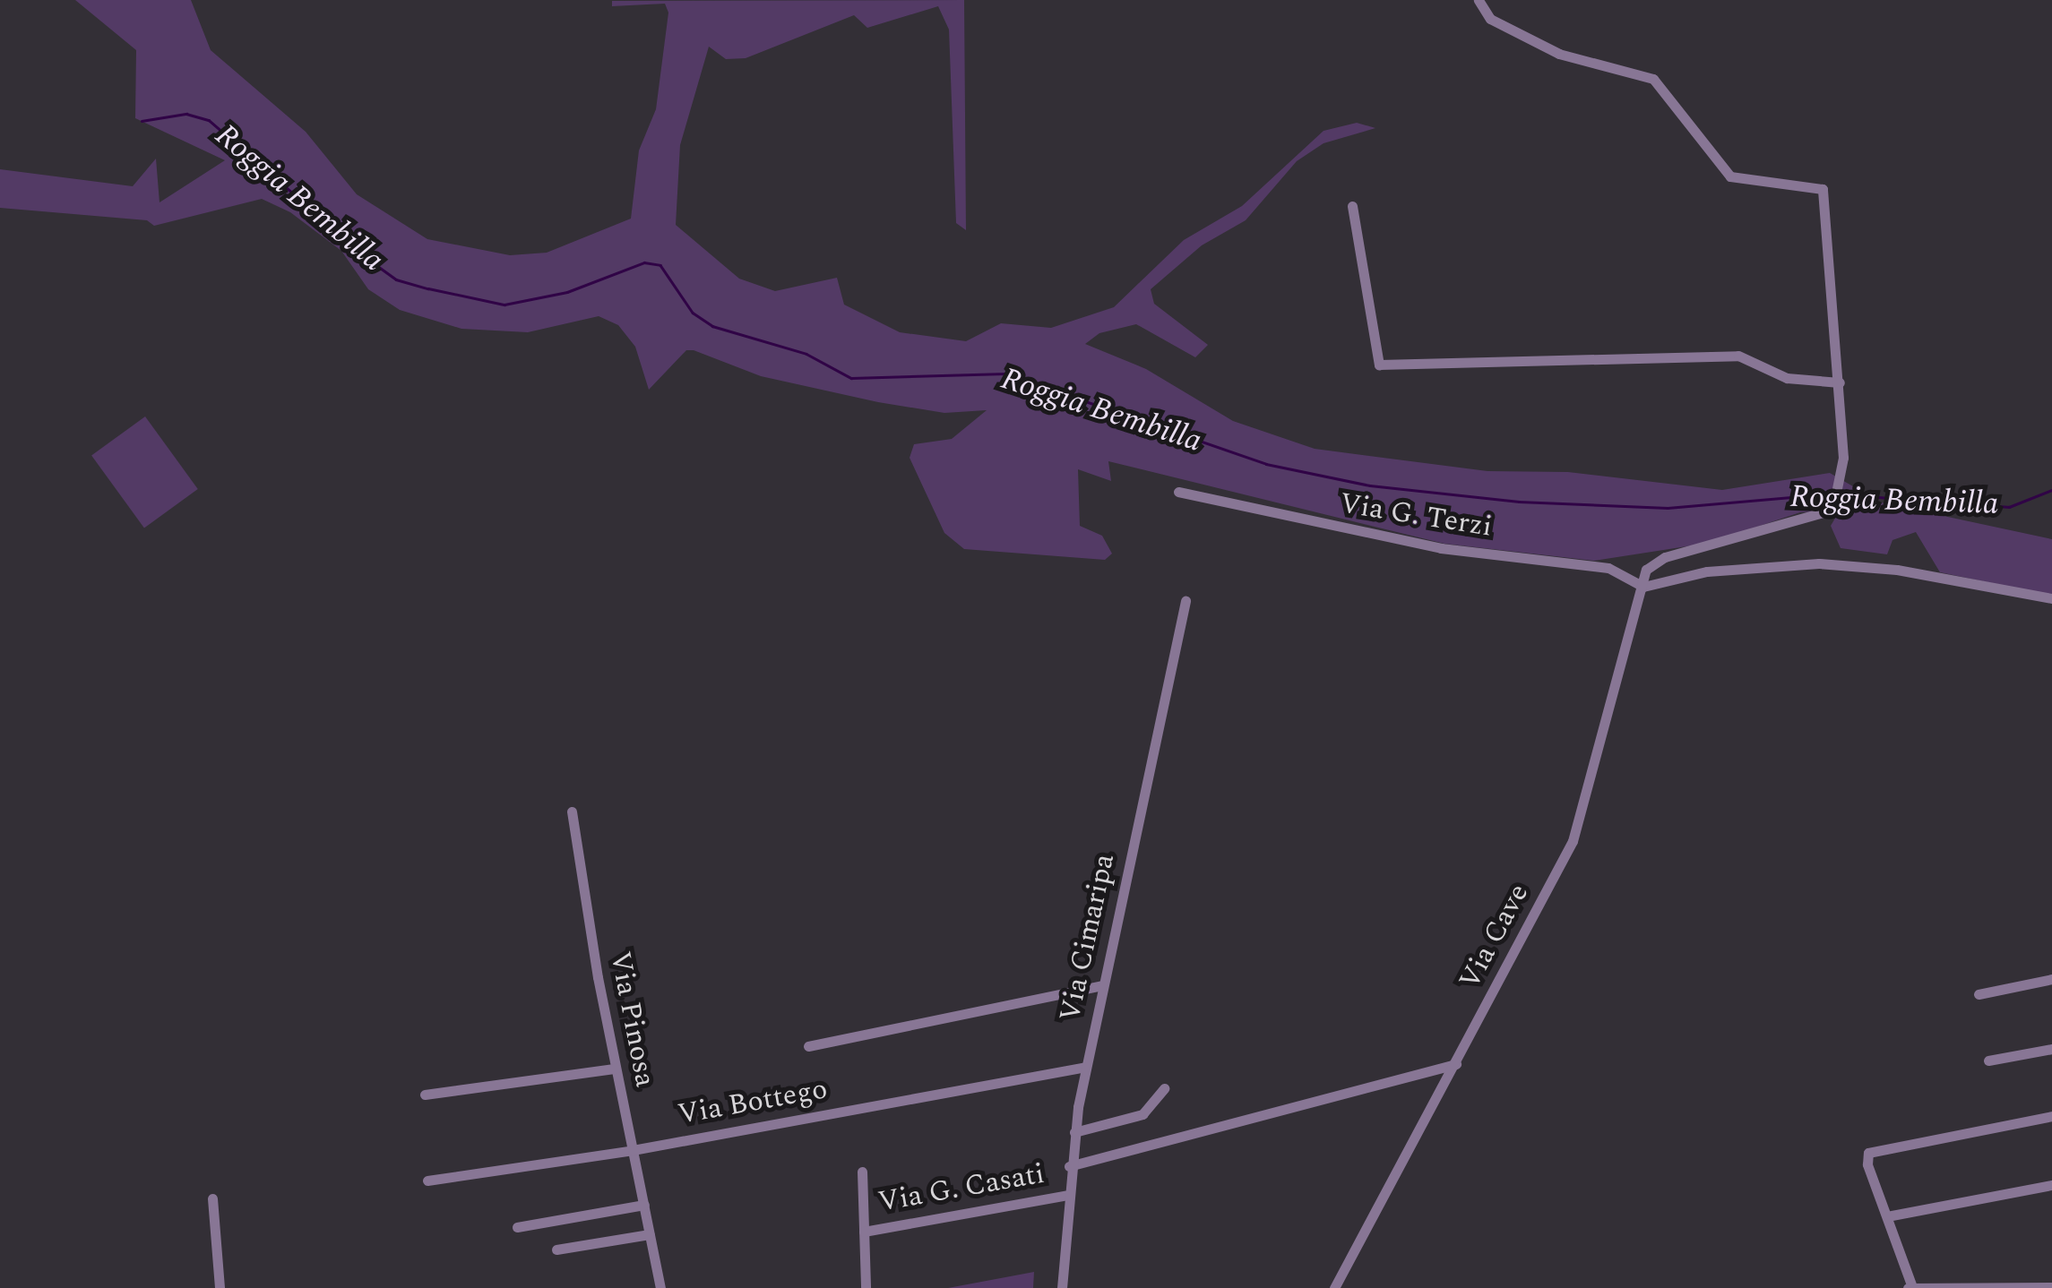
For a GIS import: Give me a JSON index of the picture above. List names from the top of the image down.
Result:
{
  "streets": {
    "street": [
      "Via G. Terzi",
      "Via Cave",
      "Via Cimaripa",
      "Via Pinosa",
      "Via Bottego",
      "Via G. Casati"
    ]
  },
  "crossings": [
    ["Via G. Terzi", "Via Cave"],
    ["Via Cimaripa", "Via Bottego"],
    ["Via Cimaripa", "Via G. Casati"],
    ["Via Pinosa", "Via Bottego"]
  ],
  "water": ["Roggia Bembilla"]
}
